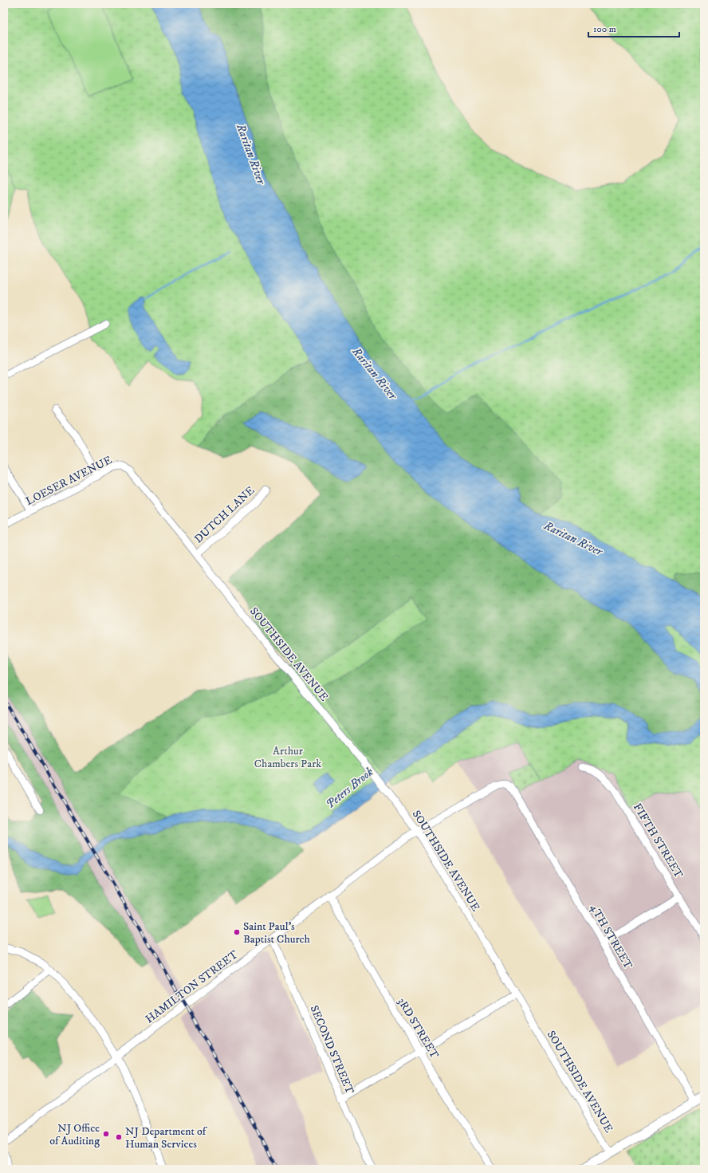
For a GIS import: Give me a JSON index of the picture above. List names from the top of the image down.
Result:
{
  "streets": {
    "street": [
      "LOESER AVENUE",
      "DUTCH LANE",
      "SOUTHSIDE AVENUE",
      "FIFTH STREET",
      "4TH STREET",
      "HAMILTON STREET",
      "3RD STREET",
      "SECOND STREET"
    ]
  },
  "crossings": [
    ["LOESER AVENUE", "SOUTHSIDE AVENUE"],
    ["DUTCH LANE", "SOUTHSIDE AVENUE"],
    ["SOUTHSIDE AVENUE", "HAMILTON STREET"],
    ["4TH STREET", "HAMILTON STREET"],
    ["HAMILTON STREET", "3RD STREET"],
    ["HAMILTON STREET", "SECOND STREET"]
  ],
  "water": ["Raritan River", "Peters Brook"],
  "parks": ["Arthur Chambers Park"],
  "places": ["Saint Paul's Baptist Church", "NJ Office of Auditing", "NJ Department of Human Services"],
  "scale_bar": "100 m"
}
